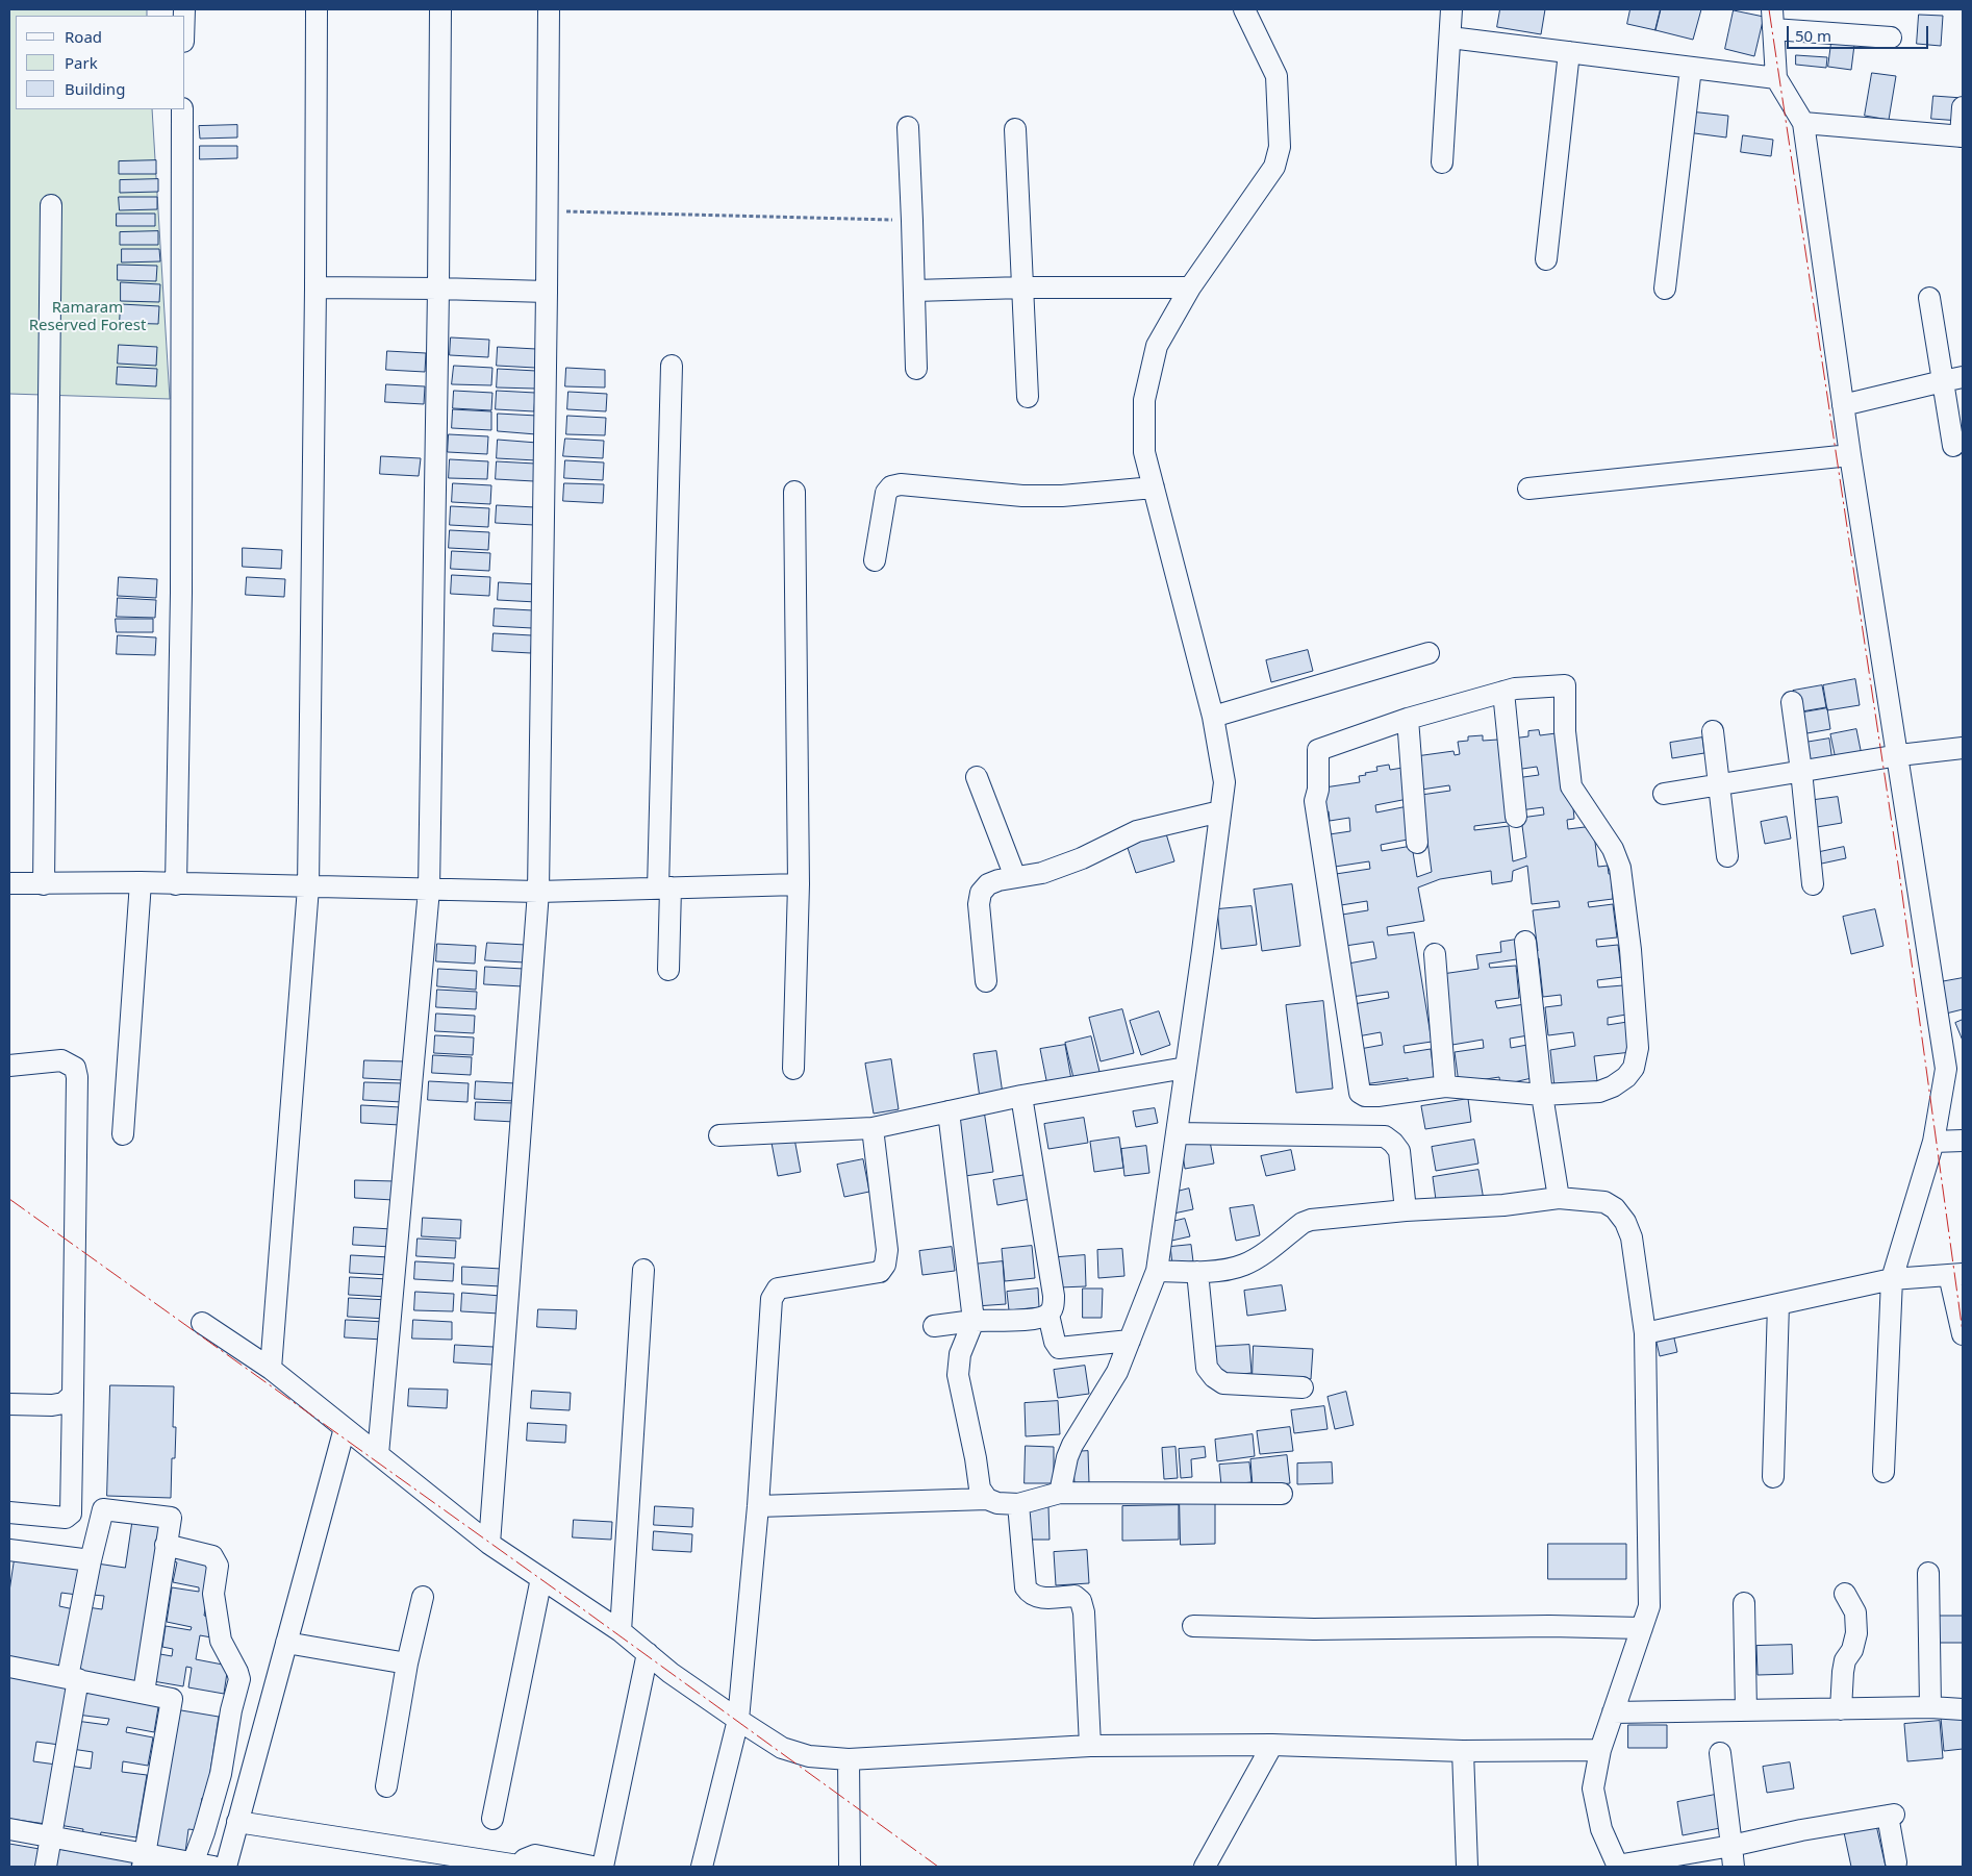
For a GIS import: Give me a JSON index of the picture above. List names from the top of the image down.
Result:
{
  "parks": ["Ramaram Reserved Forest"],
  "legend": ["Road", "Park", "Building"],
  "scale_bar": "50 m"
}
